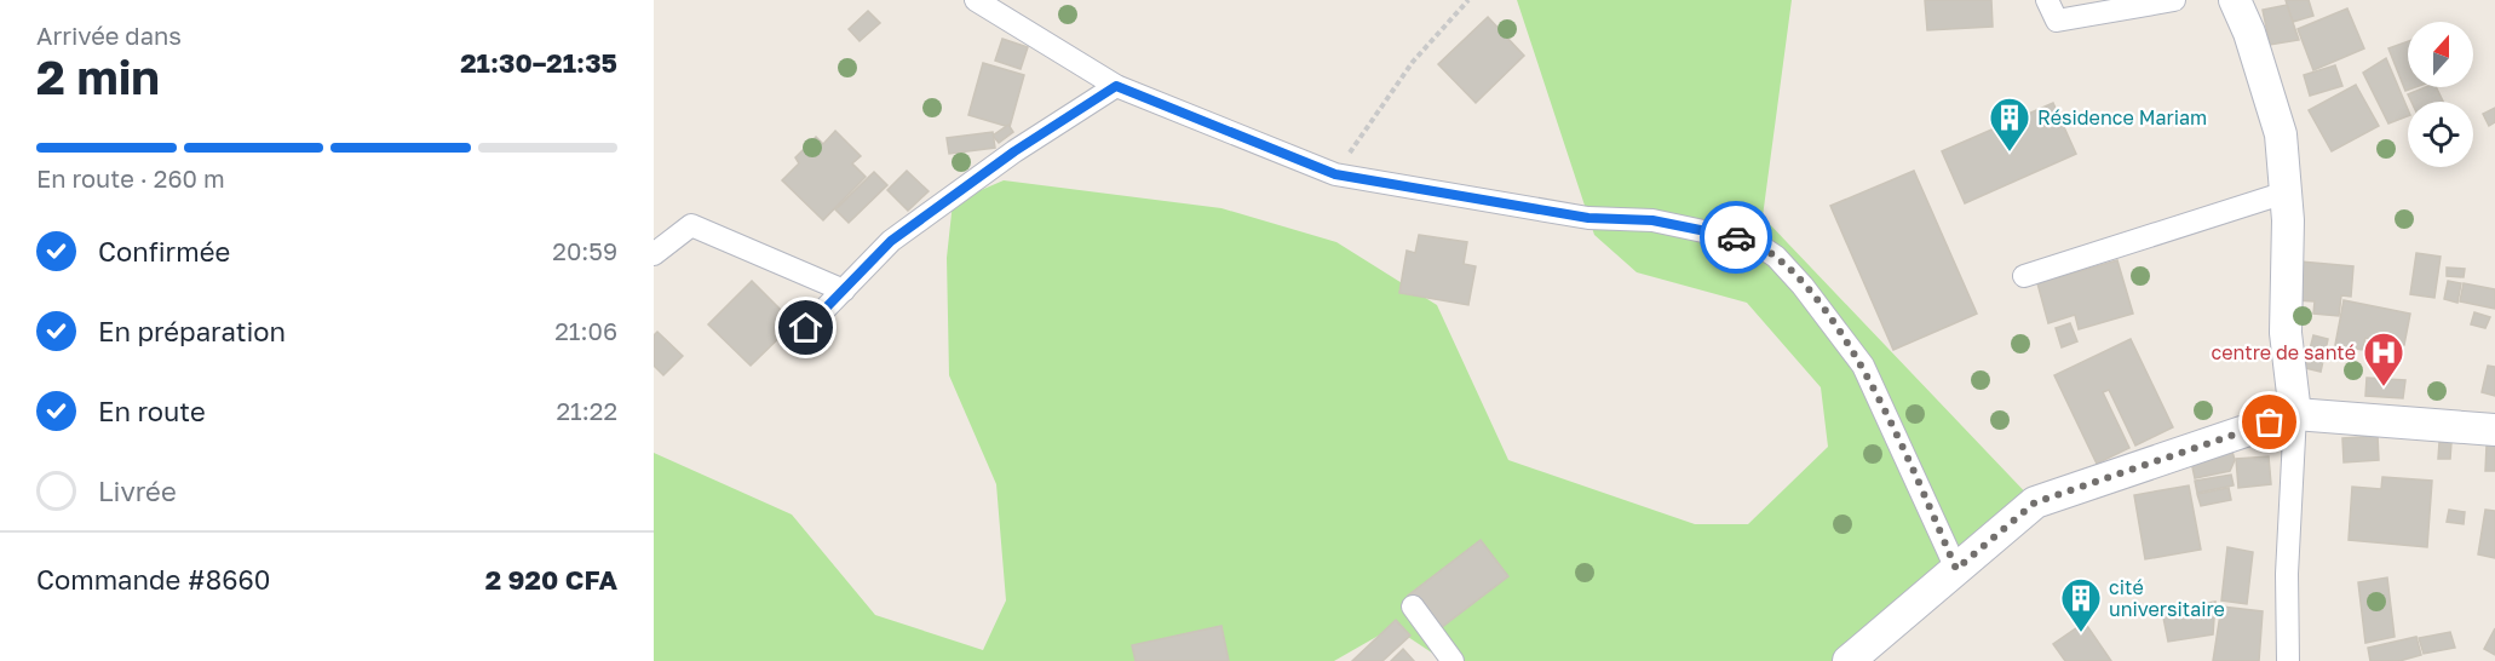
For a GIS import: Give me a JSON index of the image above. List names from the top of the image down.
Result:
{
  "places": {
    "building": ["Résidence Mariam", "cité universitaire"],
    "hospital": ["centre de santé"]
  },
  "north": "top",
  "page": {
    "heading": ["2 min", "Arrivée dans", "21:30–21:35"],
    "panel": ["Commande #8660", "2 920 CFA"],
    "bar": "En route · 260 m",
    "list": [
      ["Confirmée", "20:59"],
      ["En préparation", "21:06"],
      ["En route", "21:22"],
      "Livrée"
    ]
  }
}
